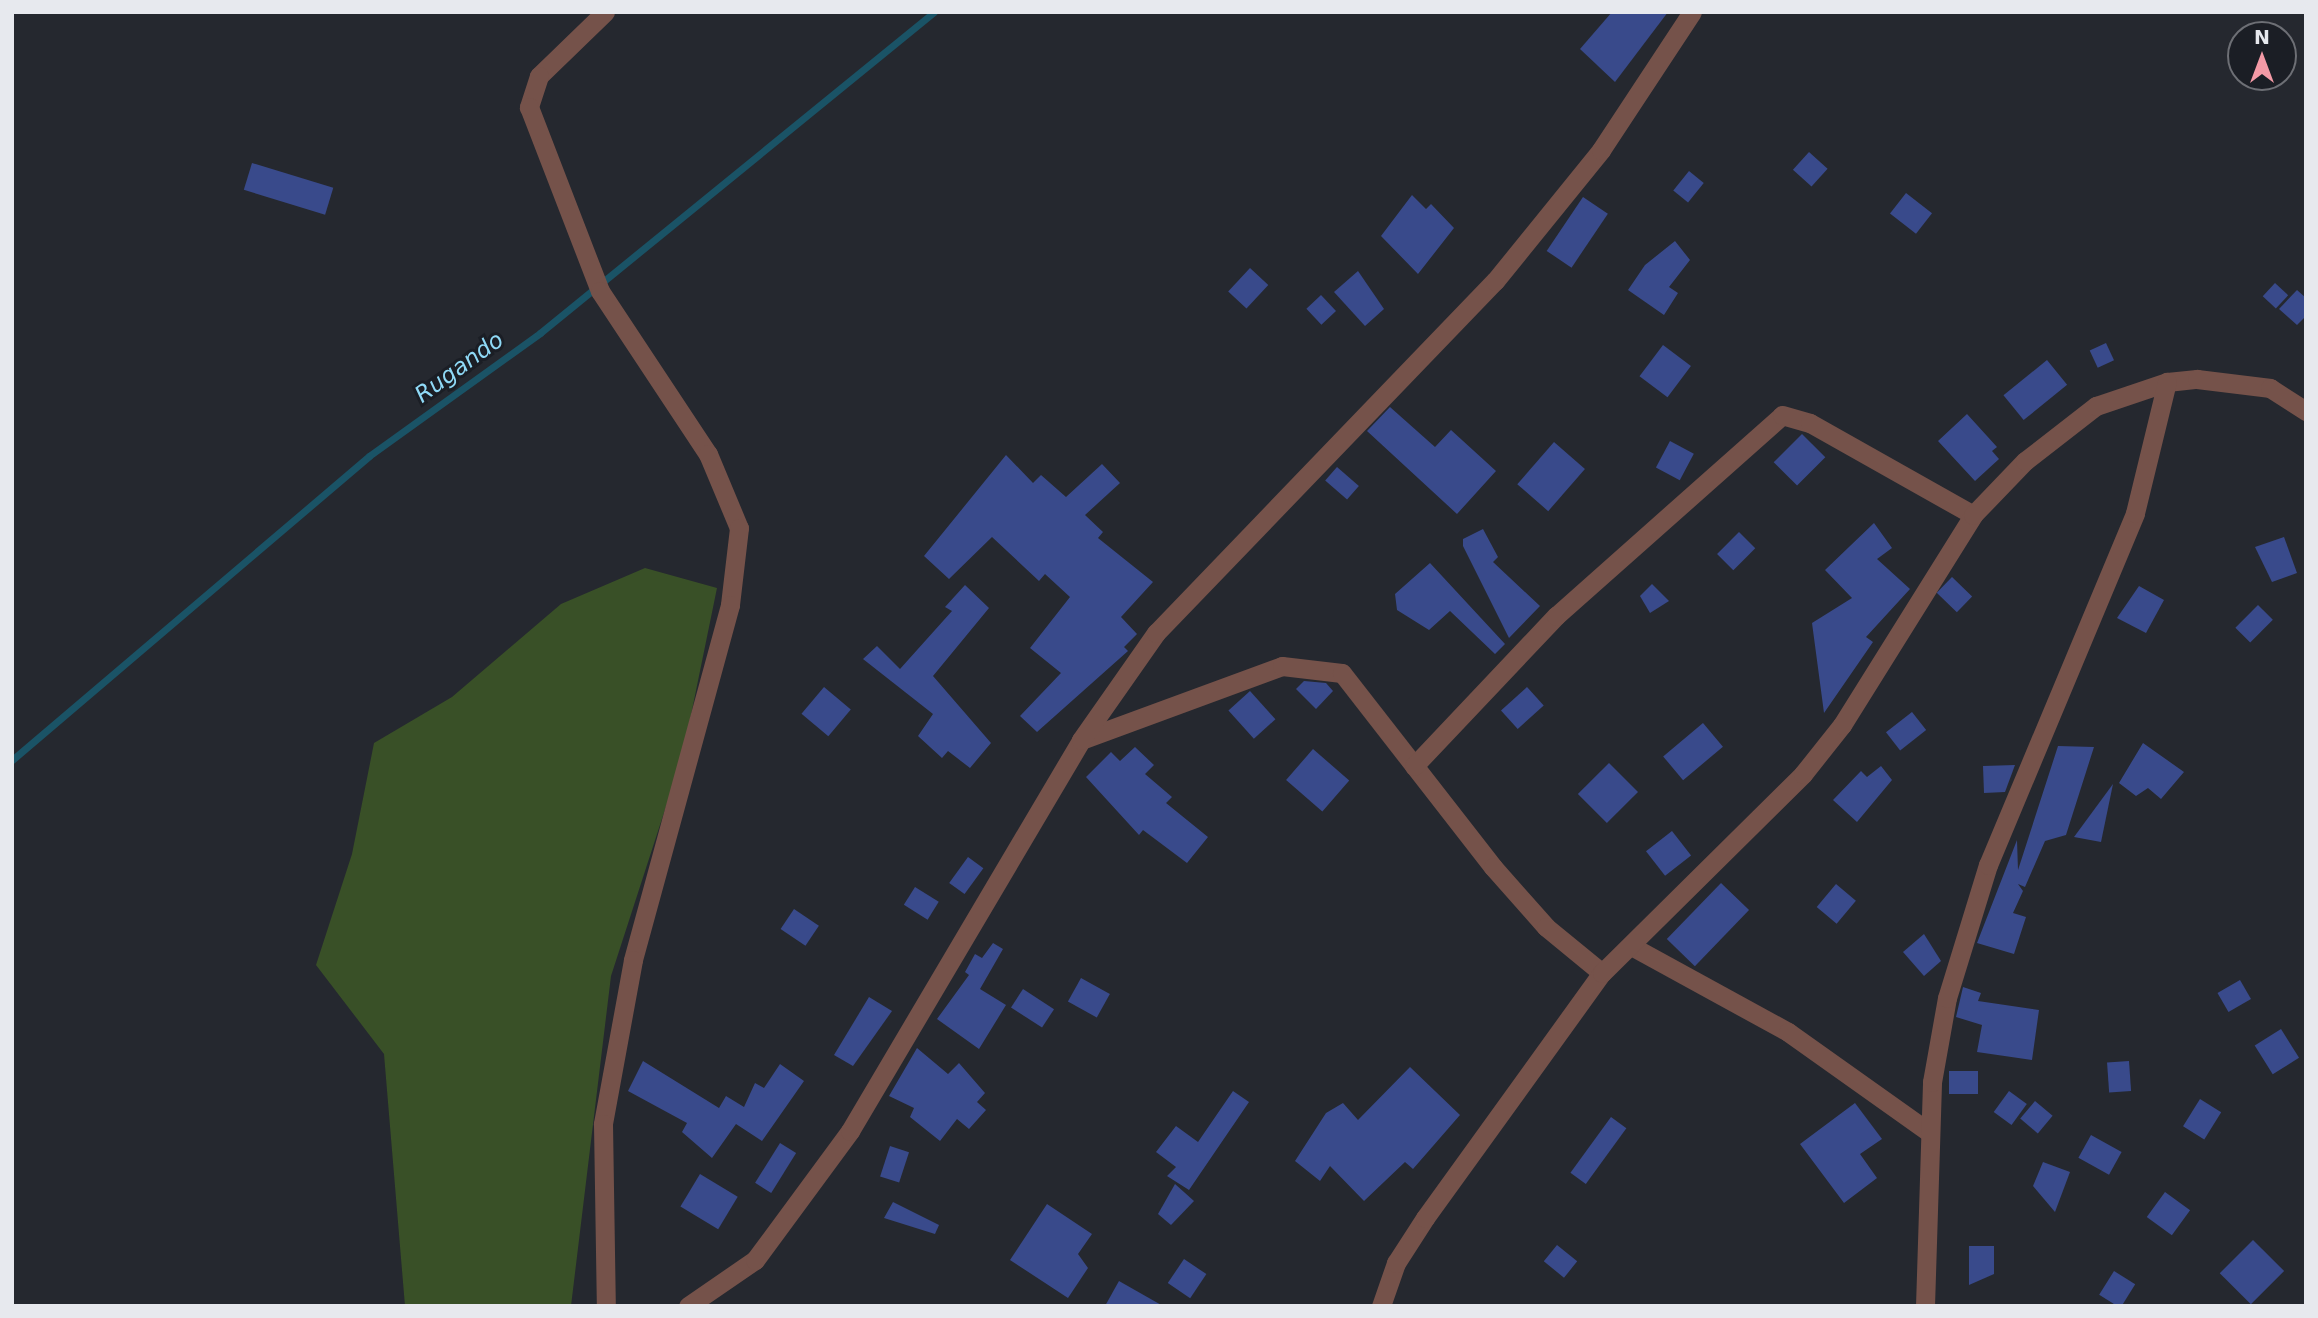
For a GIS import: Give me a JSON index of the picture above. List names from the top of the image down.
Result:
{
  "water": ["Rugando"],
  "north": "top"
}
